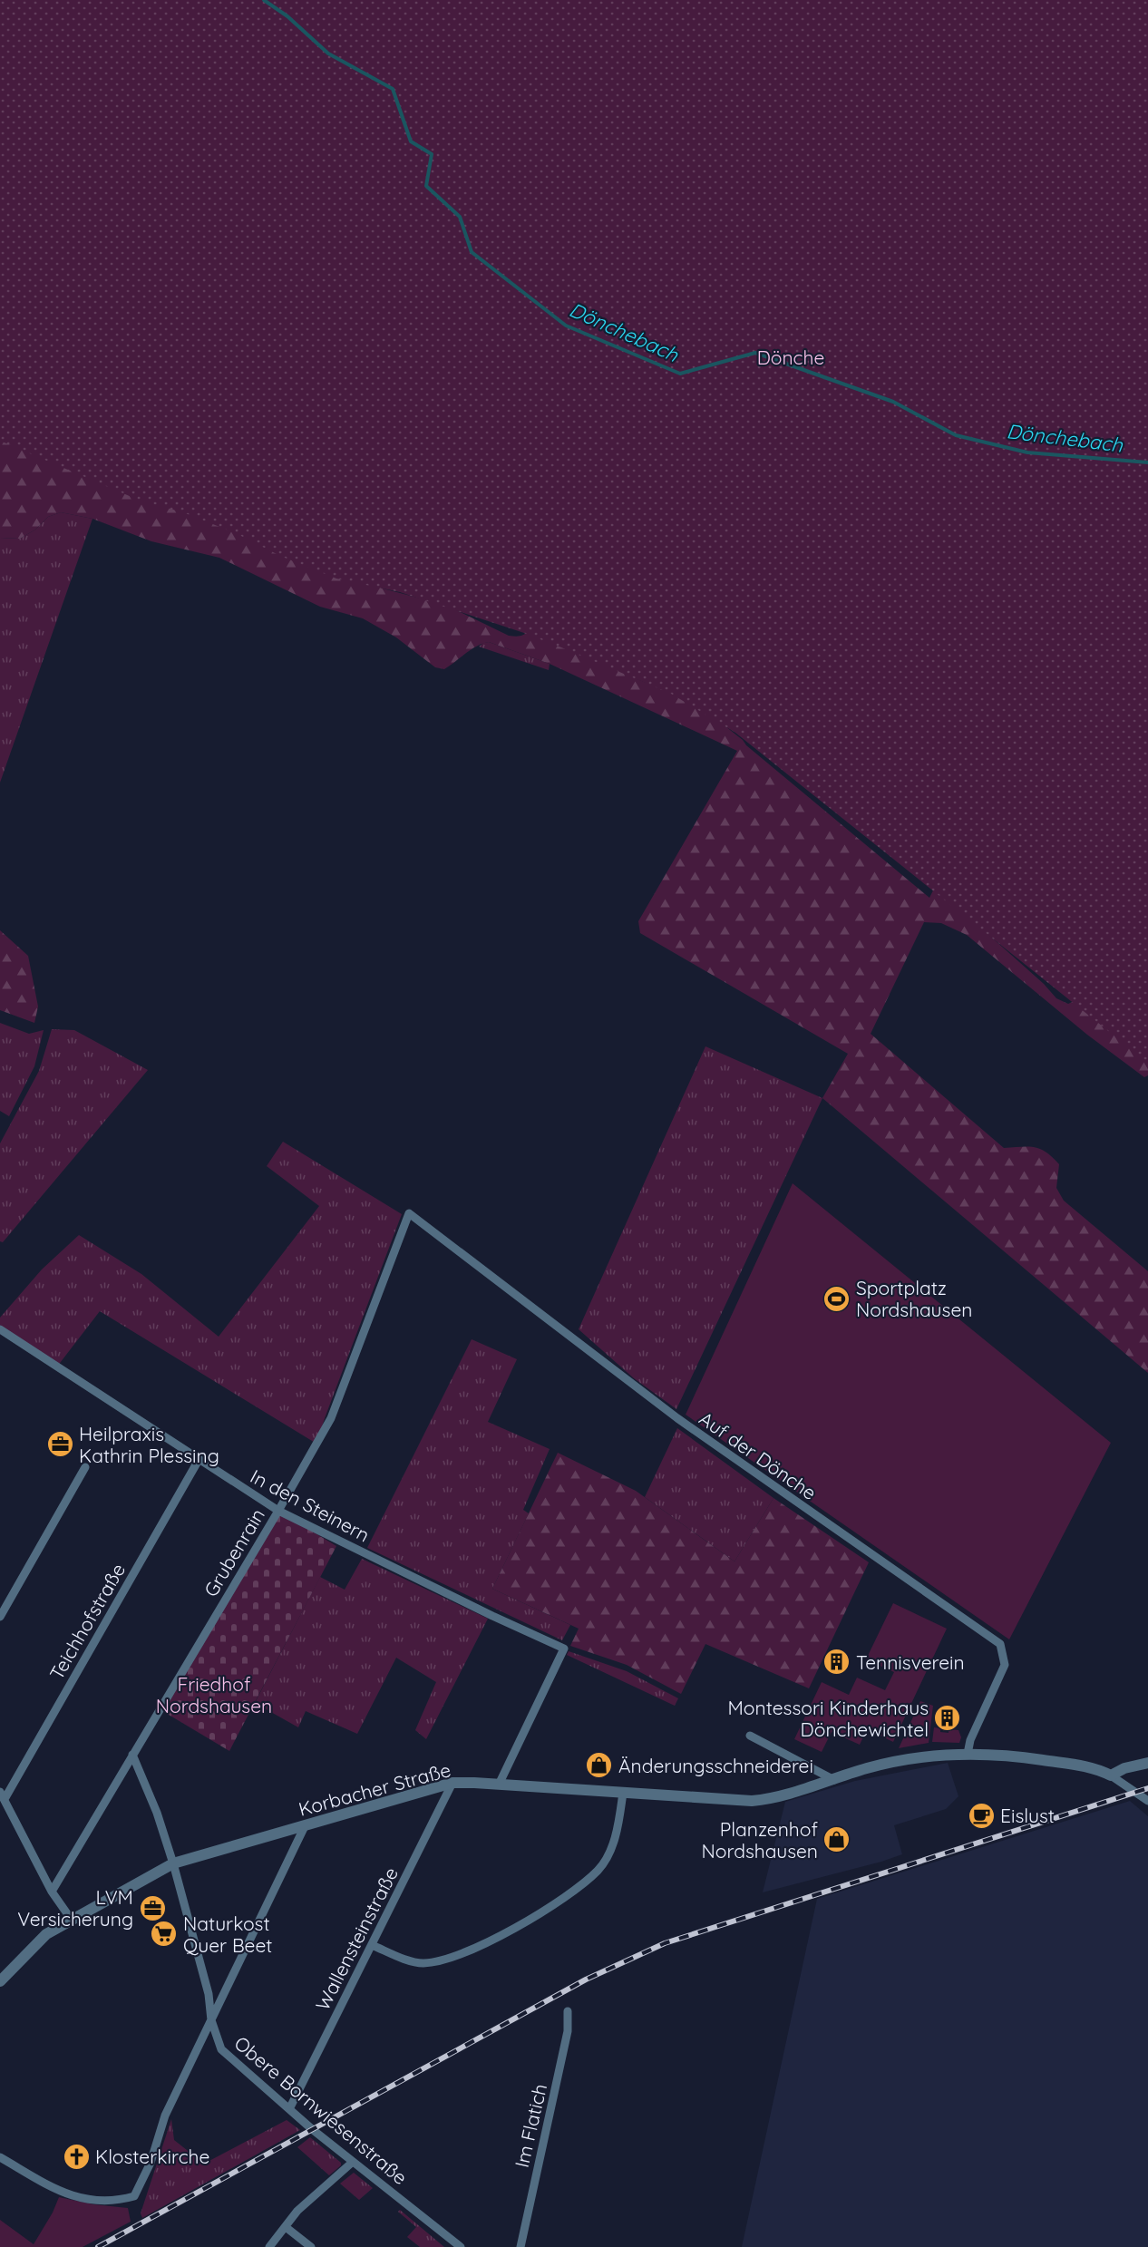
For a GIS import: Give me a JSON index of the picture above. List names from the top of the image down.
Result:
{
  "streets": {
    "street": [
      "Auf der Dönche",
      "In den Steinern",
      "Grubenrain",
      "Teichhofstraße",
      "Korbacher Straße",
      "Wallensteinstraße",
      "Obere Bornwiesenstraße",
      "Im Flatich"
    ]
  },
  "crossings": [
    ["Auf der Dönche", "Grubenrain"],
    ["Auf der Dönche", "Korbacher Straße"],
    ["In den Steinern", "Grubenrain"],
    ["In den Steinern", "Teichhofstraße"],
    ["In den Steinern", "Korbacher Straße"],
    ["Grubenrain", "Obere Bornwiesenstraße"],
    ["Korbacher Straße", "Wallensteinstraße"],
    ["Korbacher Straße", "Obere Bornwiesenstraße"],
    ["Wallensteinstraße", "Obere Bornwiesenstraße"]
  ],
  "water": ["Dönchebach"],
  "parks": ["Dönche", "Friedhof Nordshausen"],
  "places": {
    "sports": ["Sportplatz Nordshausen"],
    "office": ["Heilpraxis Kathrin Plessing", "LVM Versicherung"],
    "building": ["Tennisverein", "Montessori Kinderhaus Dönchewichtel"],
    "shop": ["Änderungsschneiderei", "Planzenhof Nordshausen"],
    "cafe": ["Eislust"],
    "supermarket": ["Naturkost Quer Beet"],
    "church": ["Klosterkirche"]
  }
}
